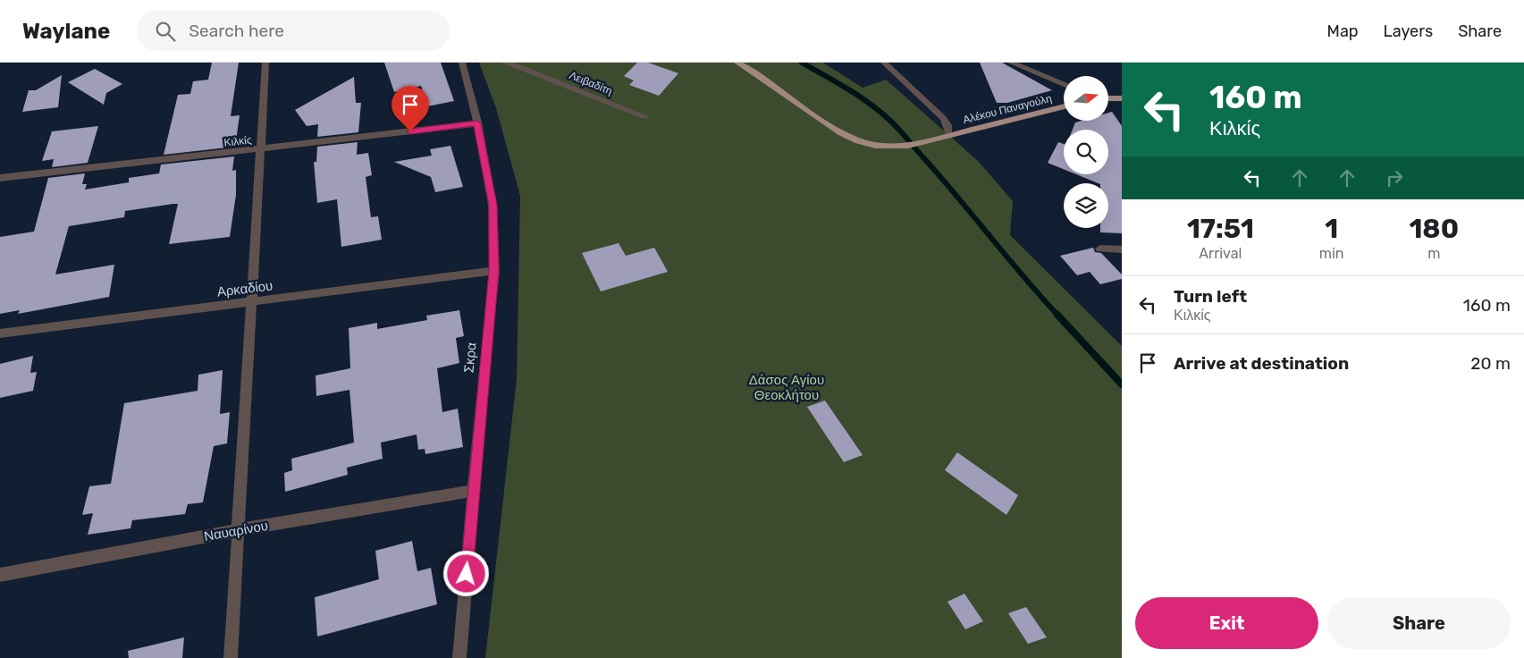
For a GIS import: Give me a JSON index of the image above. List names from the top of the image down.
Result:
{
  "streets": {
    "main road": ["Αλέκου Παναγούλη"],
    "street": [
      "Λειβαδίτη",
      "Κιλκίς",
      "Αρκαδίου",
      "Σκρα",
      "Ναυαρίνου"
    ]
  },
  "crossings": [
    ["Κιλκίς", "Σκρα"],
    ["Αρκαδίου", "Σκρα"],
    ["Σκρα", "Ναυαρίνου"]
  ],
  "parks": ["Δάσος Αγίου Θεοκλήτου"],
  "north": "right",
  "page": {
    "header": "Waylane",
    "search": "Search here",
    "nav": ["Map", "Layers", "Share"],
    "turn": ["160 m", "Κιλκίς"],
    "eta": [
      "17:51",
      "Arrival",
      "1",
      "min",
      "180",
      "m"
    ],
    "list": [
      {
        "name": "Turn left",
        "note": "Κιλκίς",
        "value": "160 m"
      },
      {
        "name": "Arrive at destination",
        "value": "20 m"
      }
    ],
    "buttons": ["Exit", "Share"]
  }
}
